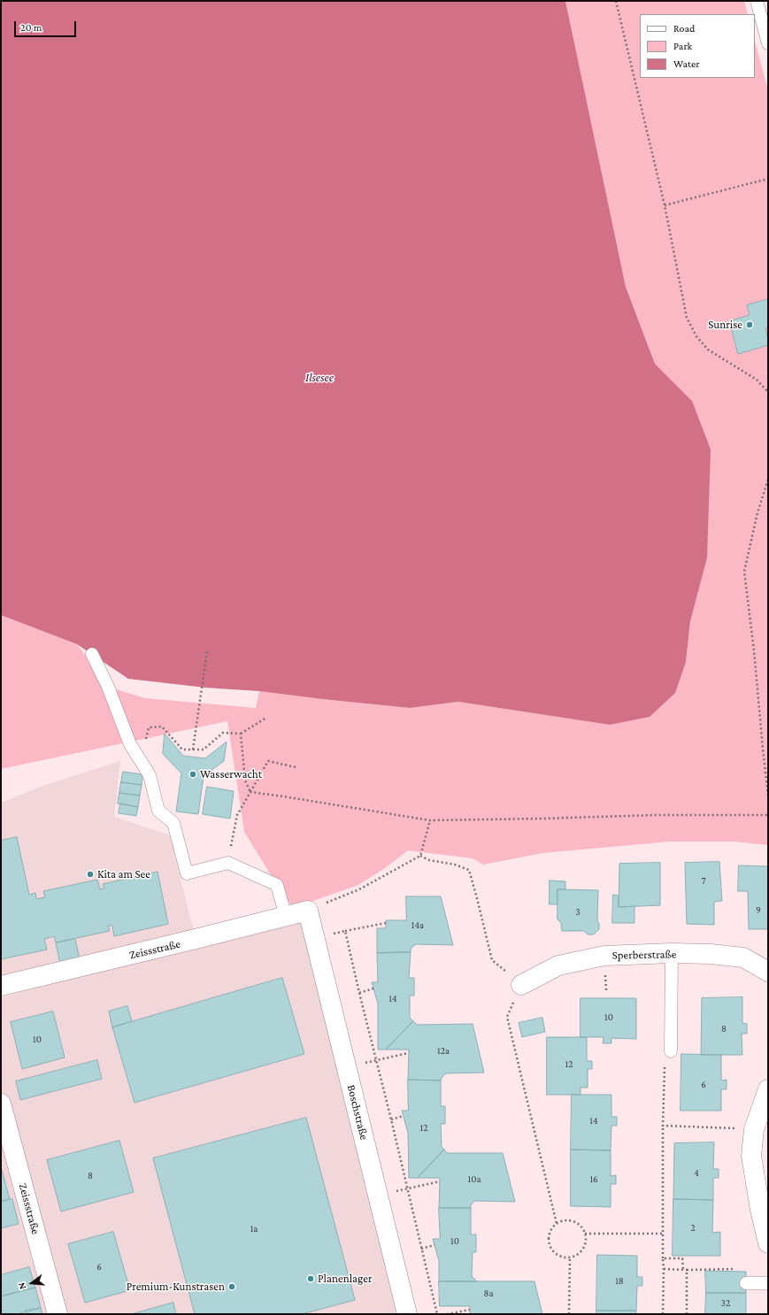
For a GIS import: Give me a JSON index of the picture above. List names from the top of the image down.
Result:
{
  "streets": {
    "street": ["Zeissstraße", "Sperberstraße", "Boschstraße"]
  },
  "crossings": [
    ["Zeissstraße", "Boschstraße"]
  ],
  "water": ["Ilsesee"],
  "places": [
    "Sunrise",
    "Wasserwacht",
    "Kita am See",
    "Planenlager",
    "Premium-Kunstrasen"
  ],
  "house_numbers": [
    "7",
    "9",
    "3",
    "14a",
    "14",
    "10",
    "8",
    "10",
    "12a",
    "12",
    "6",
    "14",
    "12",
    "4",
    "8",
    "10a",
    "16",
    "2",
    "1a",
    "10",
    "6",
    "18",
    "8a",
    "32"
  ],
  "legend": ["Road", "Park", "Water"],
  "scale_bar": "20 m",
  "north": "left"
}
